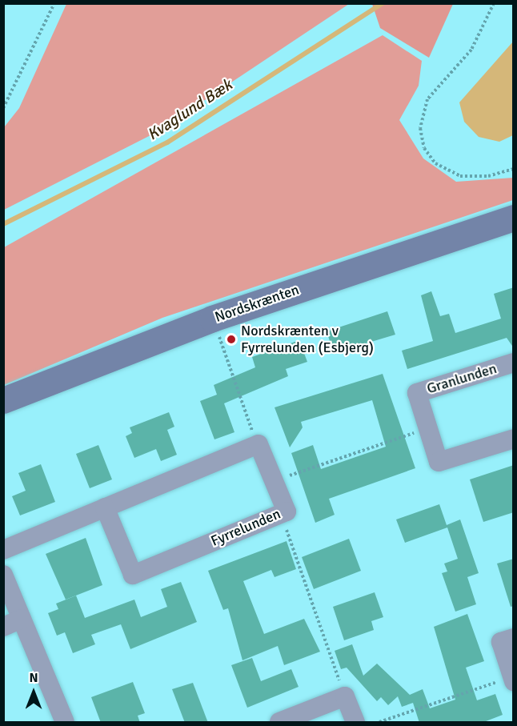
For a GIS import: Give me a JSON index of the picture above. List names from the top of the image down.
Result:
{
  "streets": {
    "street": ["Nordskrænten", "Granlunden", "Fyrrelunden"]
  },
  "water": ["Kvaglund Bæk"],
  "places": ["Nordskrænten v Fyrrelunden (Esbjerg)"],
  "north": "top"
}
